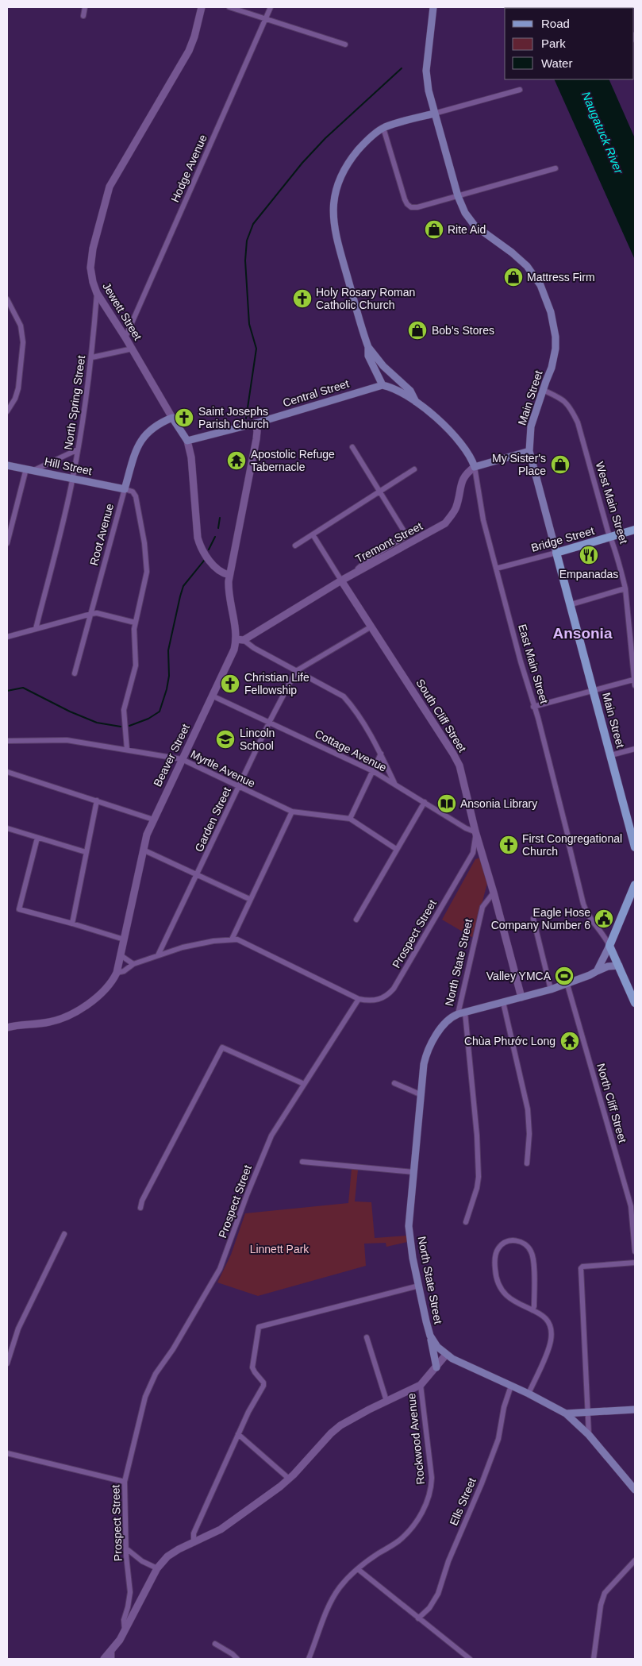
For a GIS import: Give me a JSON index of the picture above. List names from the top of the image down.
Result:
{
  "streets": {
    "main road": [
      "Jewett Street",
      "Central Street",
      "Main Street",
      "Hill Street",
      "Root Avenue",
      "Bridge Street",
      "East Main Street",
      "North State Street"
    ],
    "street": [
      "Hodge Avenue",
      "North Spring Street",
      "West Main Street",
      "Tremont Street",
      "South Cliff Street",
      "Cottage Avenue",
      "Beaver Street",
      "Myrtle Avenue",
      "Garden Street",
      "Prospect Street",
      "North Cliff Street",
      "Rockwood Avenue",
      "Ells Street"
    ]
  },
  "crossings": [
    ["Hodge Avenue", "Jewett Street"],
    ["Jewett Street", "Central Street"],
    ["Jewett Street", "North Spring Street"],
    ["Jewett Street", "Root Avenue"],
    ["Jewett Street", "Beaver Street"],
    ["Central Street", "East Main Street"],
    ["Central Street", "Beaver Street"],
    ["Main Street", "West Main Street"],
    ["Main Street", "Bridge Street"],
    ["North Spring Street", "Hill Street"],
    ["Hill Street", "Root Avenue"],
    ["West Main Street", "Bridge Street"],
    ["Bridge Street", "East Main Street"],
    ["Tremont Street", "East Main Street"],
    ["Tremont Street", "South Cliff Street"],
    ["South Cliff Street", "Cottage Avenue"],
    ["South Cliff Street", "Prospect Street"],
    ["South Cliff Street", "North State Street"],
    ["Cottage Avenue", "Beaver Street"],
    ["Cottage Avenue", "Garden Street"],
    ["Cottage Avenue", "Prospect Street"],
    ["Beaver Street", "Myrtle Avenue"],
    ["Myrtle Avenue", "Garden Street"],
    ["North State Street", "Ells Street"]
  ],
  "districts": ["Ansonia"],
  "water": ["Naugatuck River"],
  "parks": ["Linnett Park"],
  "places": {
    "shop": [
      "Rite Aid",
      "Mattress Firm",
      "Bob's Stores",
      "My Sister's Place"
    ],
    "church": [
      "Holy Rosary Roman Catholic Church",
      "Saint Josephs Parish Church",
      "Christian Life Fellowship",
      "First Congregational Church"
    ],
    "temple": ["Apostolic Refuge Tabernacle", "Chùa Phước Long"],
    "restaurant": ["Empanadas"],
    "school or university": ["Lincoln School"],
    "library": ["Ansonia Library"],
    "public building": ["Eagle Hose Company Number 6"],
    "sports": ["Valley YMCA"]
  },
  "legend": ["Road", "Park", "Water"]
}
